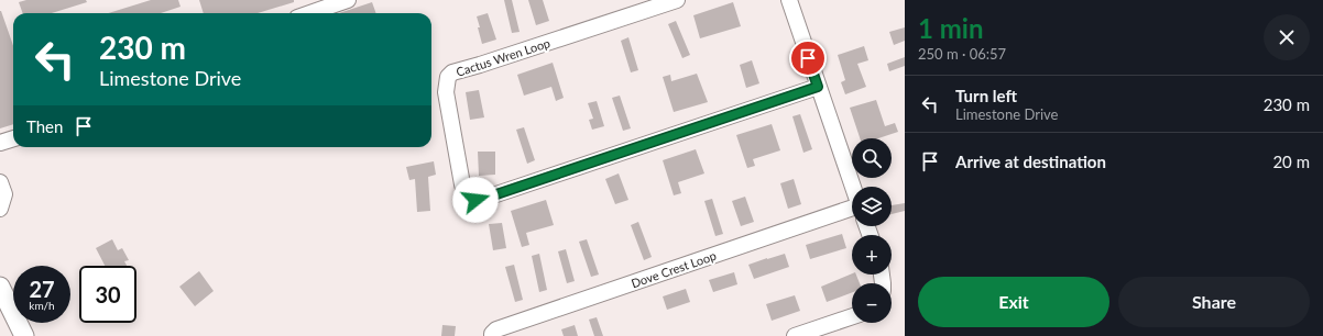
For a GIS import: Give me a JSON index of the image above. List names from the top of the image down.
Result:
{
  "streets": {
    "street": ["Cactus Wren Loop", "Dove Crest Loop"]
  },
  "page": {
    "heading": ["1 min", "250 m · 06:57"],
    "turn": ["230 m", "Limestone Drive"],
    "list": [
      {
        "name": "Turn left",
        "note": "Limestone Drive",
        "value": "230 m"
      },
      {
        "name": "Arrive at destination",
        "value": "20 m"
      }
    ],
    "then": "Then",
    "map_buttons": ["+", "−"],
    "speed": "27 km/h",
    "limit": "30",
    "buttons": ["Exit", "Share"]
  }
}
